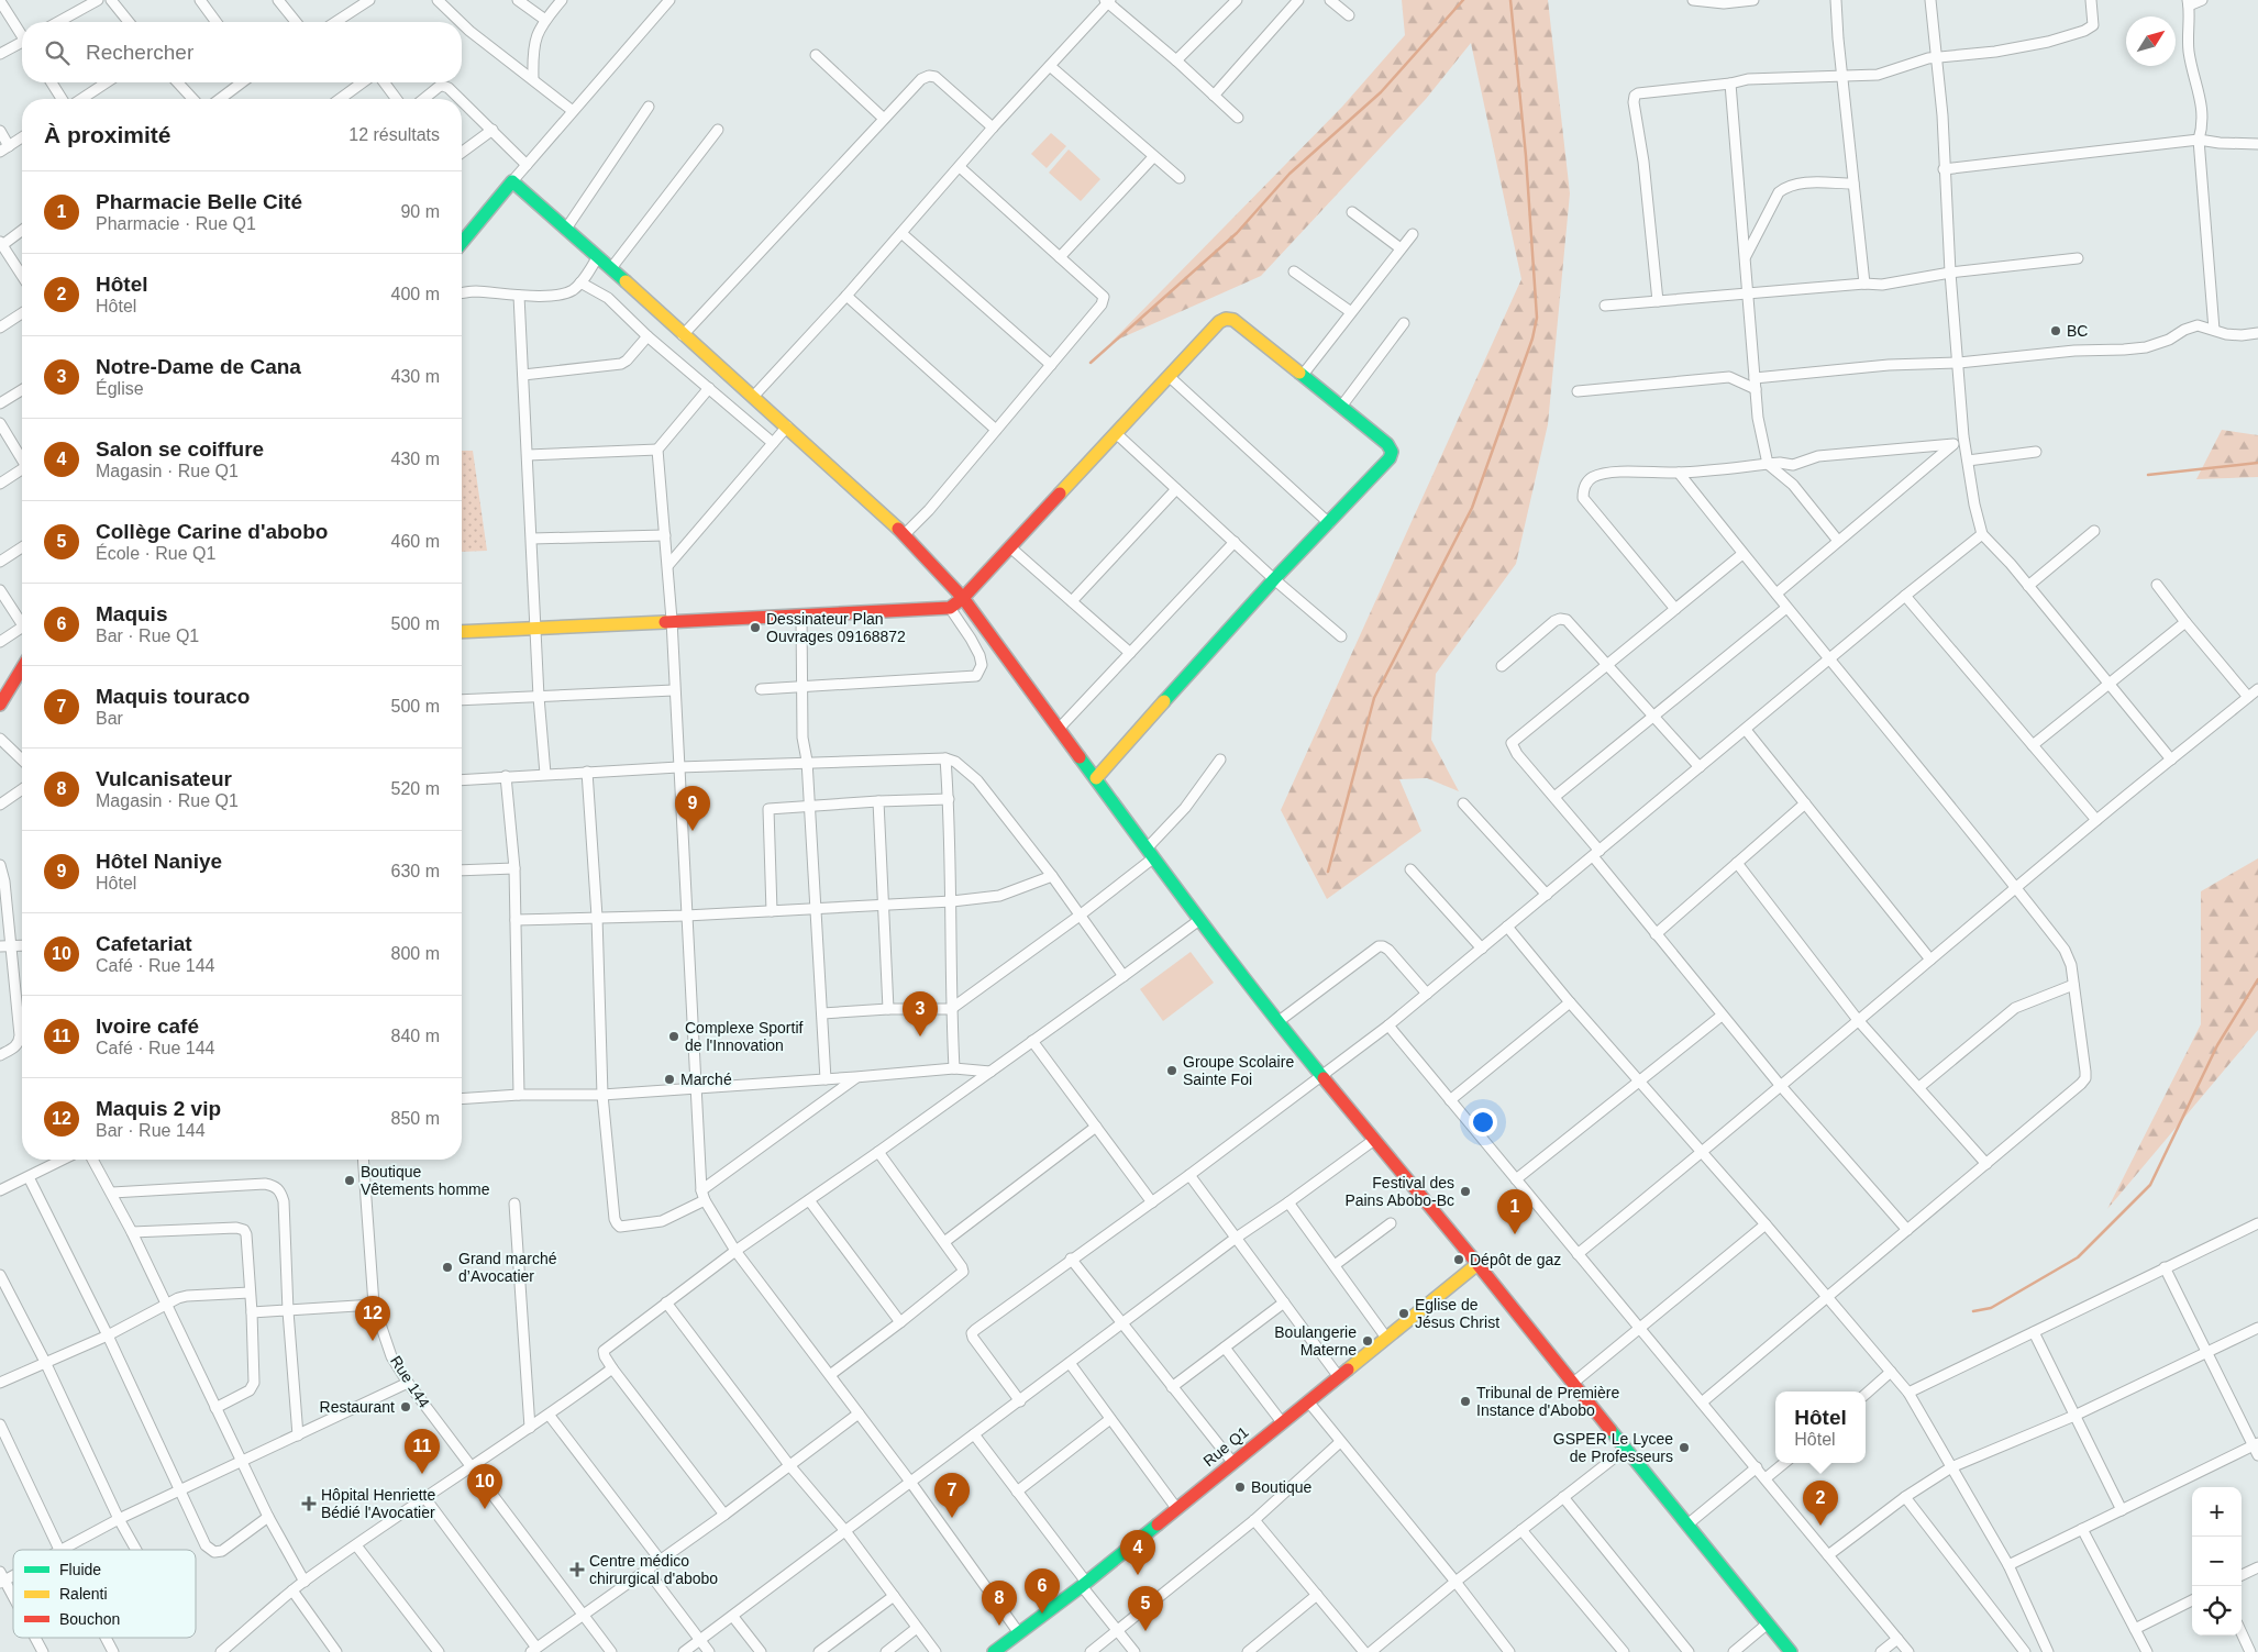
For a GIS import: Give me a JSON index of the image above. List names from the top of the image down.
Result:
{
  "streets": {
    "street": ["Rue 144", "Rue Q1"]
  },
  "places": {
    "other": [
      "BC",
      "Dessinateur Plan Ouvrages 09168872",
      "Complexe Sportif de l'Innovation",
      "Groupe Scolaire Sainte Foi",
      "Marché",
      "Boutique Vêtements homme",
      "Festival des Pains Abobo-Bc",
      "Dépôt de gaz",
      "Grand marché d’Avocatier",
      "Eglise de Jésus Christ",
      "Boulangerie Materne",
      "Tribunal de Première Instance d'Abobo",
      "Restaurant",
      "GSPER Le Lycee de Professeurs",
      "Boutique"
    ],
    "health": ["Hôpital Henriette Bédié l'Avocatier", "Centre médico chirurgical d'abobo"]
  },
  "legend": ["Fluide", "Ralenti", "Bouchon"],
  "north": "top right",
  "page": {
    "search": "Rechercher",
    "heading": ["À proximité", "12 résultats"],
    "list": [
      {
        "mark": "1",
        "name": "Pharmacie Belle Cité",
        "note": "Pharmacie · Rue Q1",
        "value": "90 m"
      },
      {
        "mark": "2",
        "name": "Hôtel",
        "note": "Hôtel",
        "value": "400 m"
      },
      {
        "mark": "3",
        "name": "Notre-Dame de Cana",
        "note": "Église",
        "value": "430 m"
      },
      {
        "mark": "4",
        "name": "Salon se coiffure",
        "note": "Magasin · Rue Q1",
        "value": "430 m"
      },
      {
        "mark": "5",
        "name": "Collège Carine d'abobo",
        "note": "École · Rue Q1",
        "value": "460 m"
      },
      {
        "mark": "6",
        "name": "Maquis",
        "note": "Bar · Rue Q1",
        "value": "500 m"
      },
      {
        "mark": "7",
        "name": "Maquis touraco",
        "note": "Bar",
        "value": "500 m"
      },
      {
        "mark": "8",
        "name": "Vulcanisateur",
        "note": "Magasin · Rue Q1",
        "value": "520 m"
      },
      {
        "mark": "9",
        "name": "Hôtel Naniye",
        "note": "Hôtel",
        "value": "630 m"
      },
      {
        "mark": "10",
        "name": "Cafetariat",
        "note": "Café · Rue 144",
        "value": "800 m"
      },
      {
        "mark": "11",
        "name": "Ivoire café",
        "note": "Café · Rue 144",
        "value": "840 m"
      },
      {
        "mark": "12",
        "name": "Maquis 2 vip",
        "note": "Bar · Rue 144",
        "value": "850 m"
      }
    ],
    "pins": [
      "9",
      "3",
      "1",
      "12",
      "11",
      "10",
      "7",
      "2",
      "4",
      "6",
      "8",
      "5"
    ],
    "popup": ["Hôtel", "Hôtel"],
    "map_buttons": ["+", "−"]
  }
}
